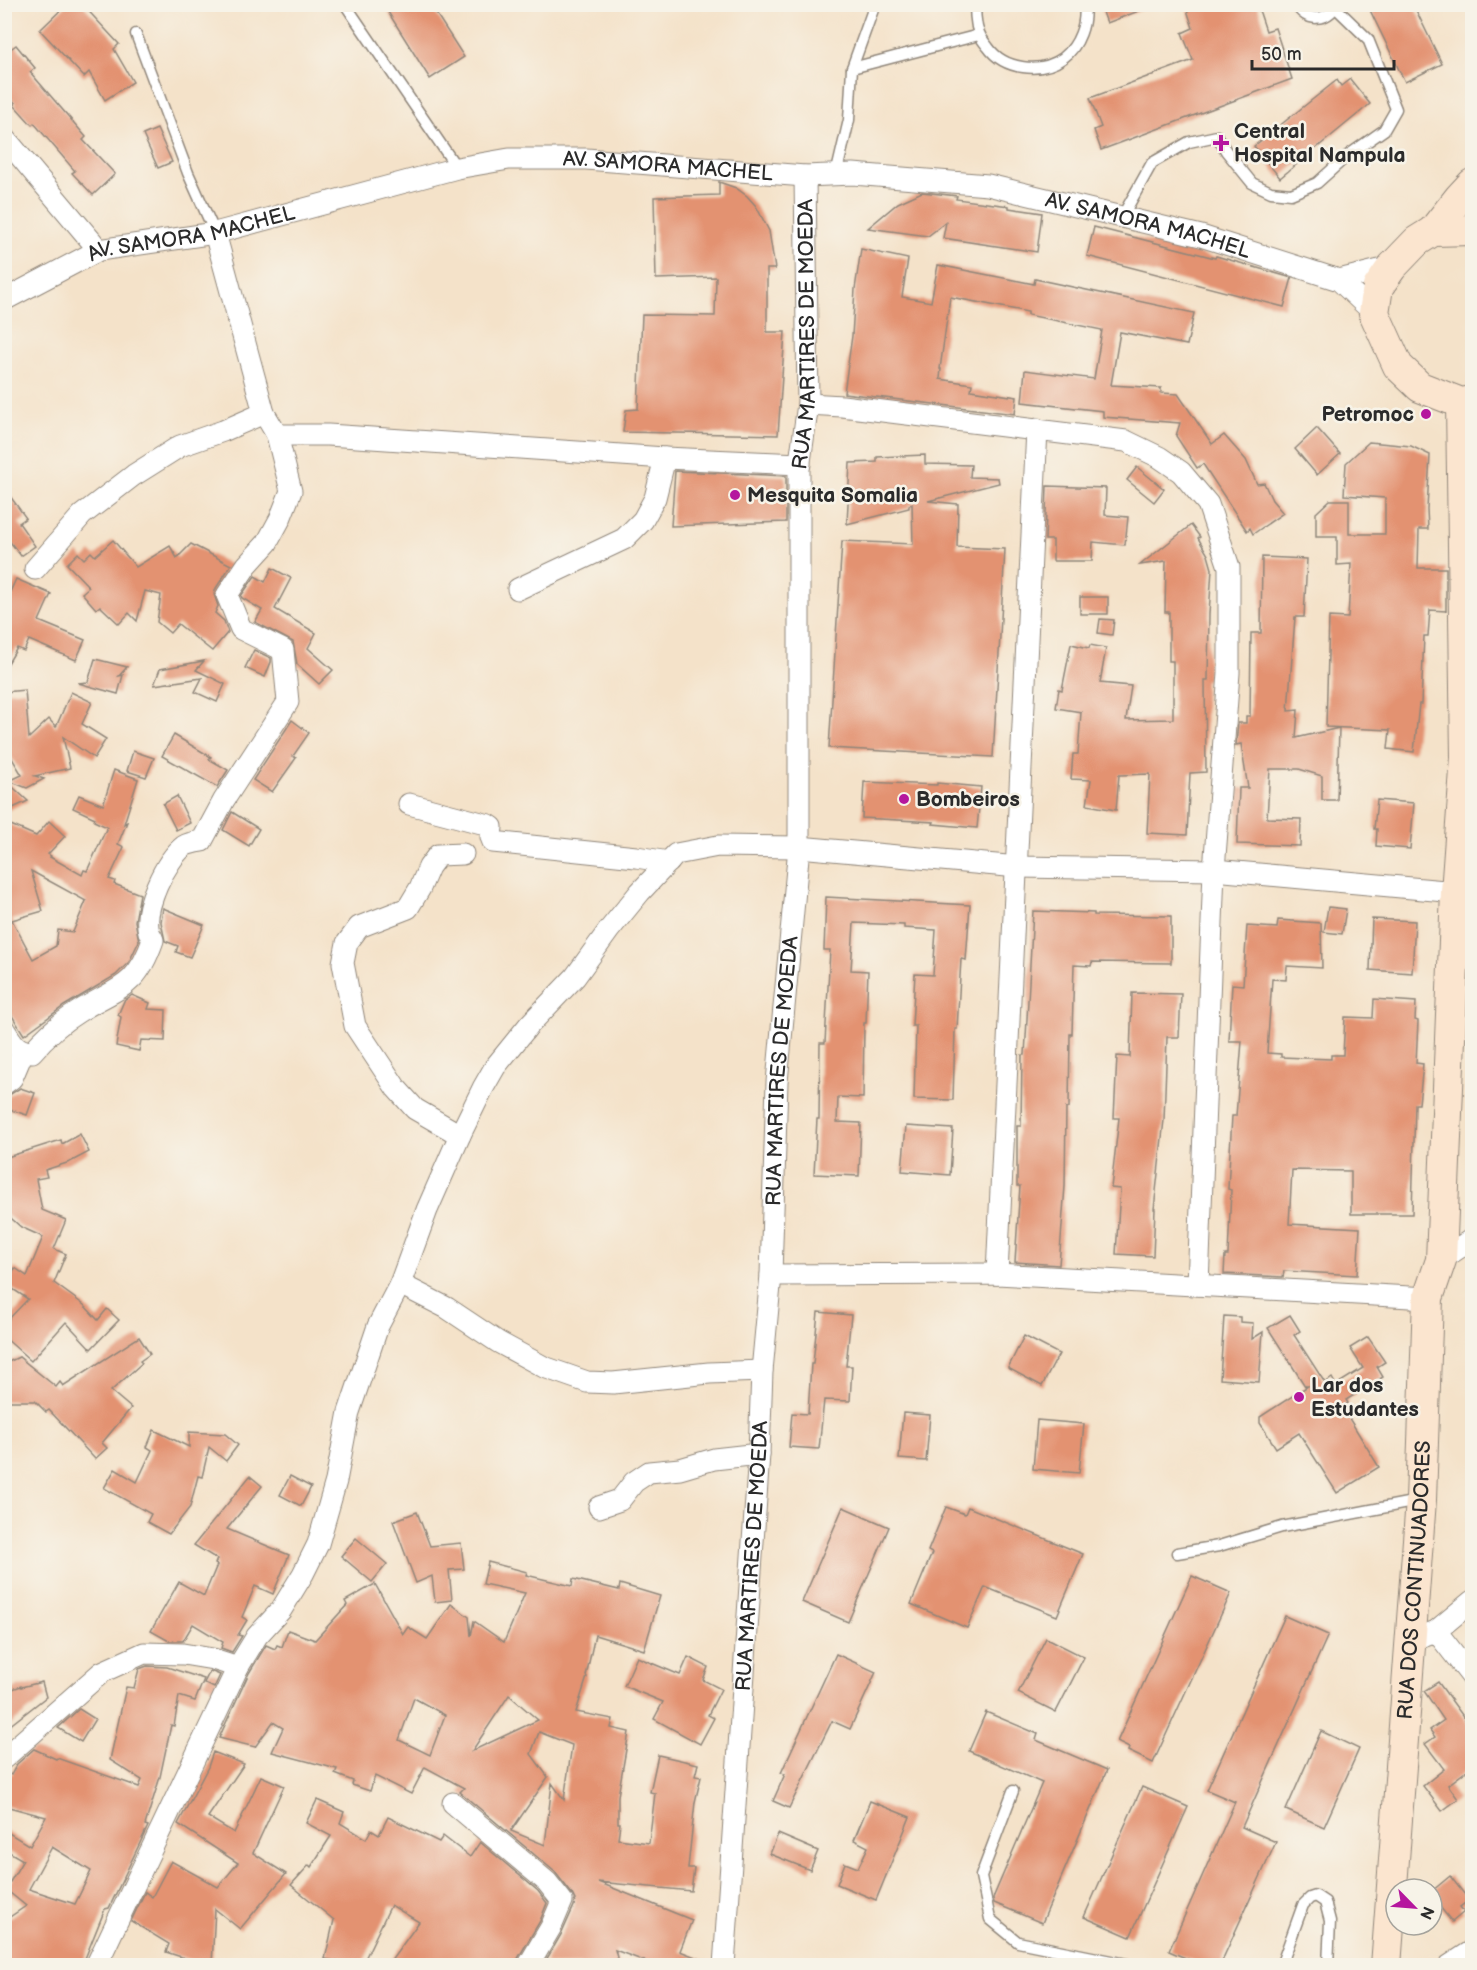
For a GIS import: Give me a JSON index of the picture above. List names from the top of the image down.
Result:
{
  "streets": {
    "street": ["AV. SAMORA MACHEL", "RUA MARTIRES DE MOEDA", "RUA DOS CONTINUADORES"]
  },
  "crossings": [
    ["AV. SAMORA MACHEL", "RUA MARTIRES DE MOEDA"]
  ],
  "places": {
    "health": ["Central Hospital Nampula"],
    "other": [
      "Petromoc",
      "Mesquita Somalia",
      "Bombeiros",
      "Lar dos Estudantes"
    ]
  },
  "scale_bar": "50 m",
  "north": "bottom right"
}
